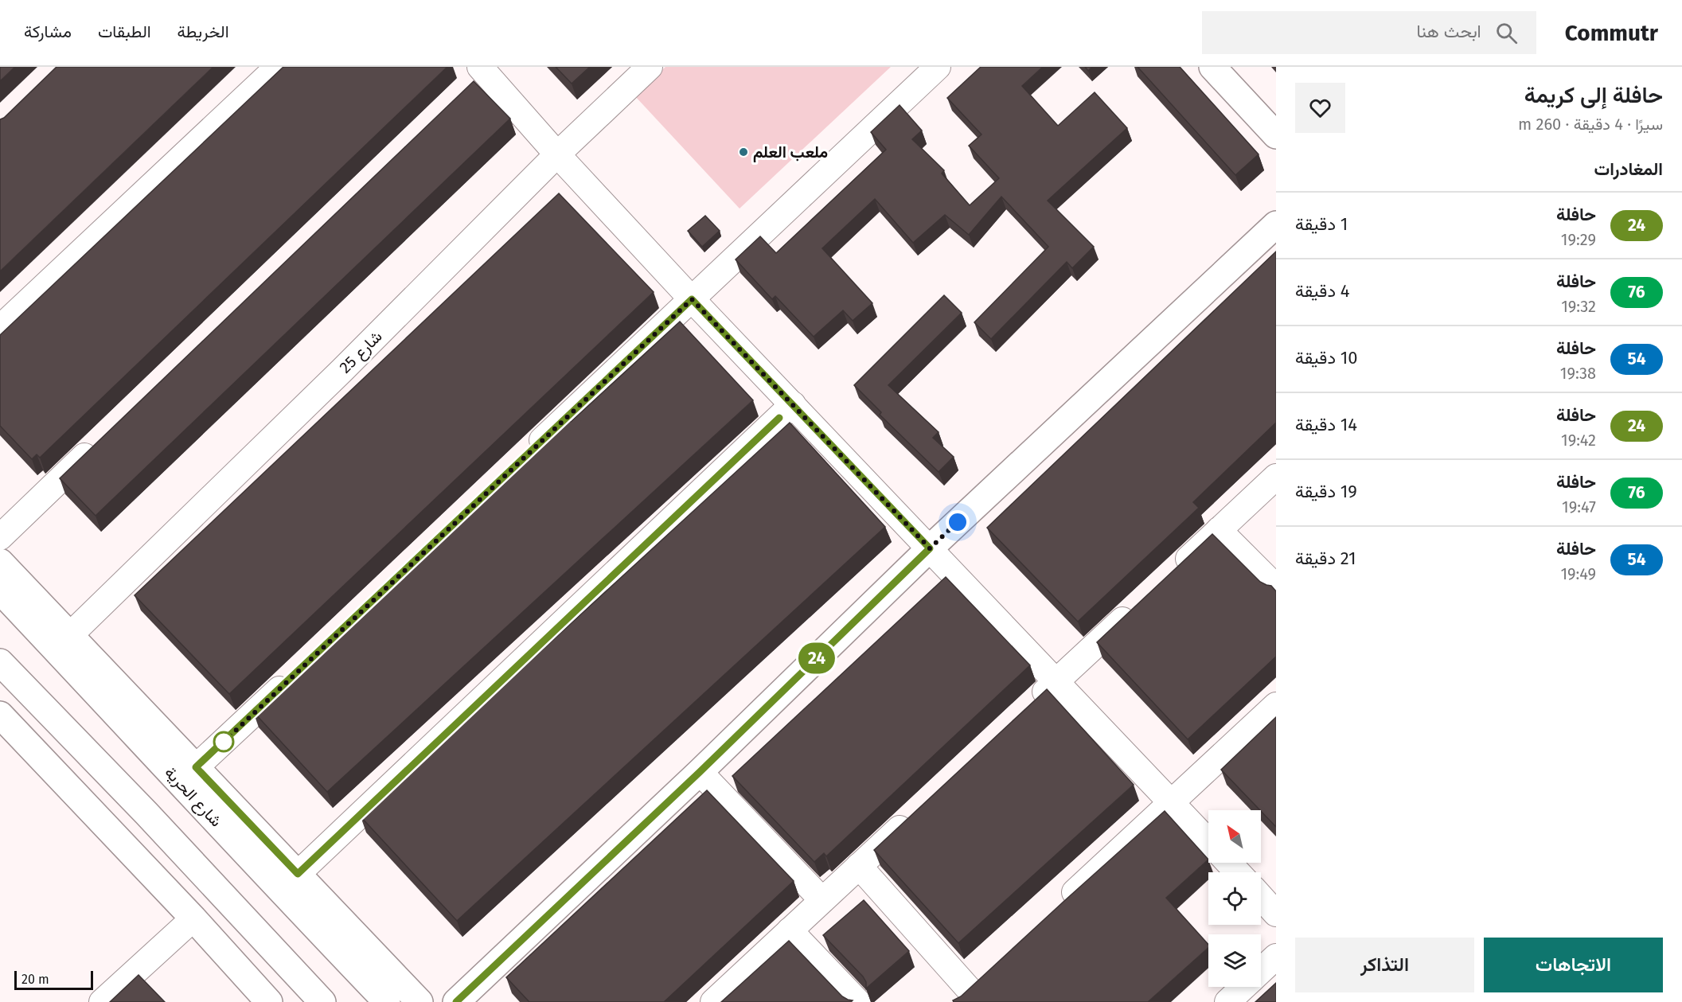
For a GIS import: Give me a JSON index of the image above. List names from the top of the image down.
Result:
{
  "streets": {
    "street": ["شارع 25", "شارع الحرية"]
  },
  "places": ["ملعب العلم"],
  "lines": ["bus line 24"],
  "scale_bar": "20 m",
  "north": "top left",
  "page": {
    "header": "Commutr",
    "search": "ابحث هنا",
    "nav": ["الخريطة", "الطبقات", "مشاركة"],
    "heading": [
      ["حافلة إلى كريمة", "سيرًا · 4 دقيقة · 260 m"],
      "المغادرات"
    ],
    "on_map": "24",
    "list": [
      {
        "mark": "24",
        "name": "حافلة",
        "note": "19:29",
        "value": "1 دقيقة"
      },
      {
        "mark": "76",
        "name": "حافلة",
        "note": "19:32",
        "value": "4 دقيقة"
      },
      {
        "mark": "54",
        "name": "حافلة",
        "note": "19:38",
        "value": "10 دقيقة"
      },
      {
        "mark": "24",
        "name": "حافلة",
        "note": "19:42",
        "value": "14 دقيقة"
      },
      {
        "mark": "76",
        "name": "حافلة",
        "note": "19:47",
        "value": "19 دقيقة"
      },
      {
        "mark": "54",
        "name": "حافلة",
        "note": "19:49",
        "value": "21 دقيقة"
      }
    ],
    "buttons": ["الاتجاهات", "التذاكر"],
    "scale": "20 m"
  }
}
